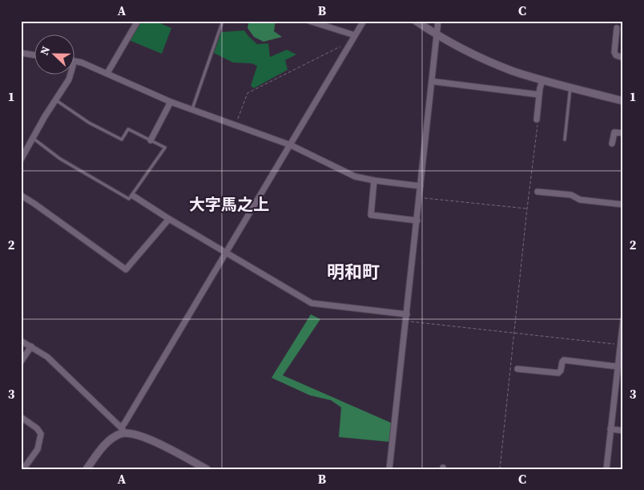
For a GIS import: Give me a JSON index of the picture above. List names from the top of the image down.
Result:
{
  "districts": ["大字馬之上", "明和町"],
  "north": "left",
  "grid": {
    "columns": ["A", "B", "C"],
    "rows": ["1", "2", "3"]
  }
}
